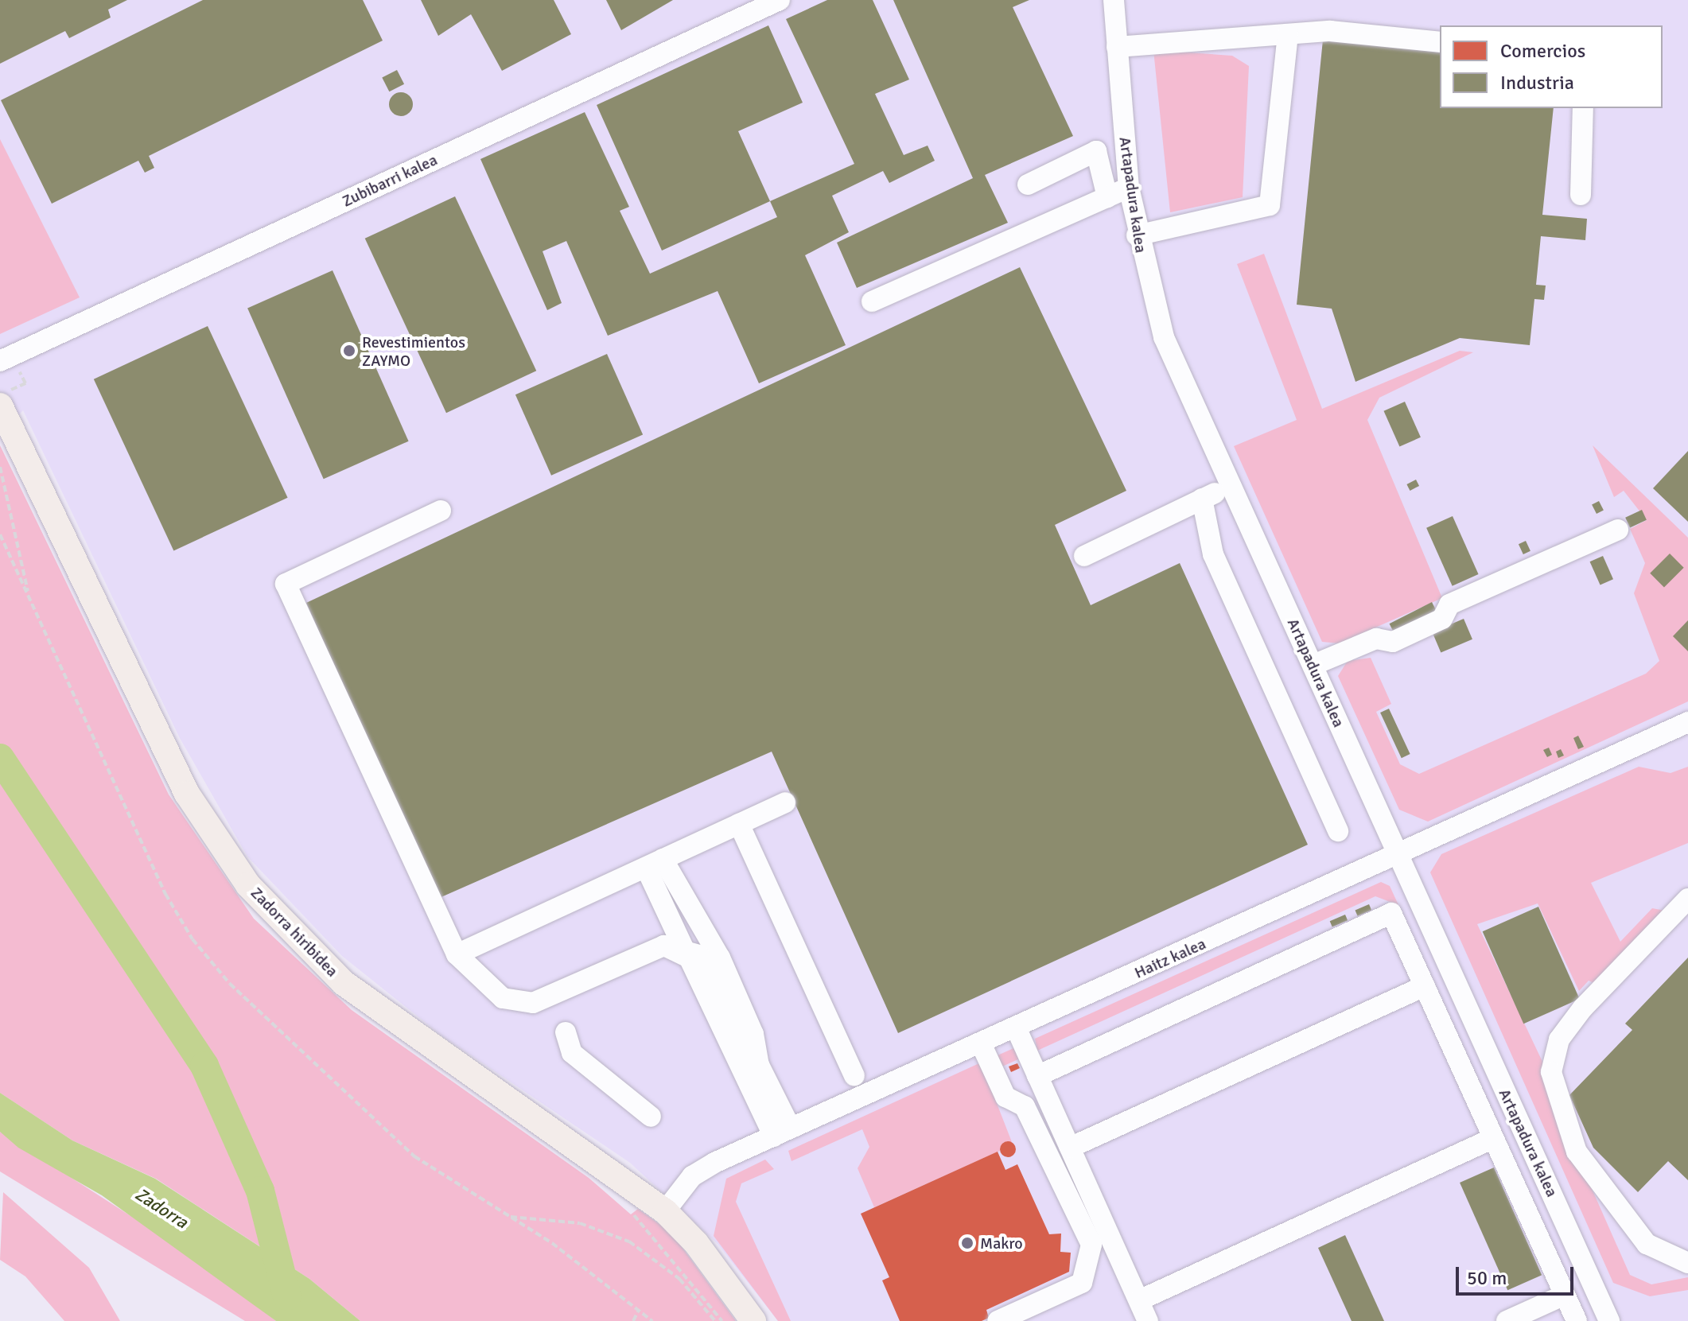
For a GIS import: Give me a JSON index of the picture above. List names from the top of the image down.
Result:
{
  "streets": {
    "main road": ["Zadorra hiribidea"],
    "street": ["Zubibarri kalea", "Artapadura kalea", "Haitz kalea"]
  },
  "crossings": [
    ["Artapadura kalea", "Haitz kalea"],
    ["Zadorra hiribidea", "Haitz kalea"]
  ],
  "water": ["Zadorra"],
  "places": ["Revestimientos ZAYMO", "Makro"],
  "legend": ["Comercios", "Industria"],
  "scale_bar": "50 m"
}
